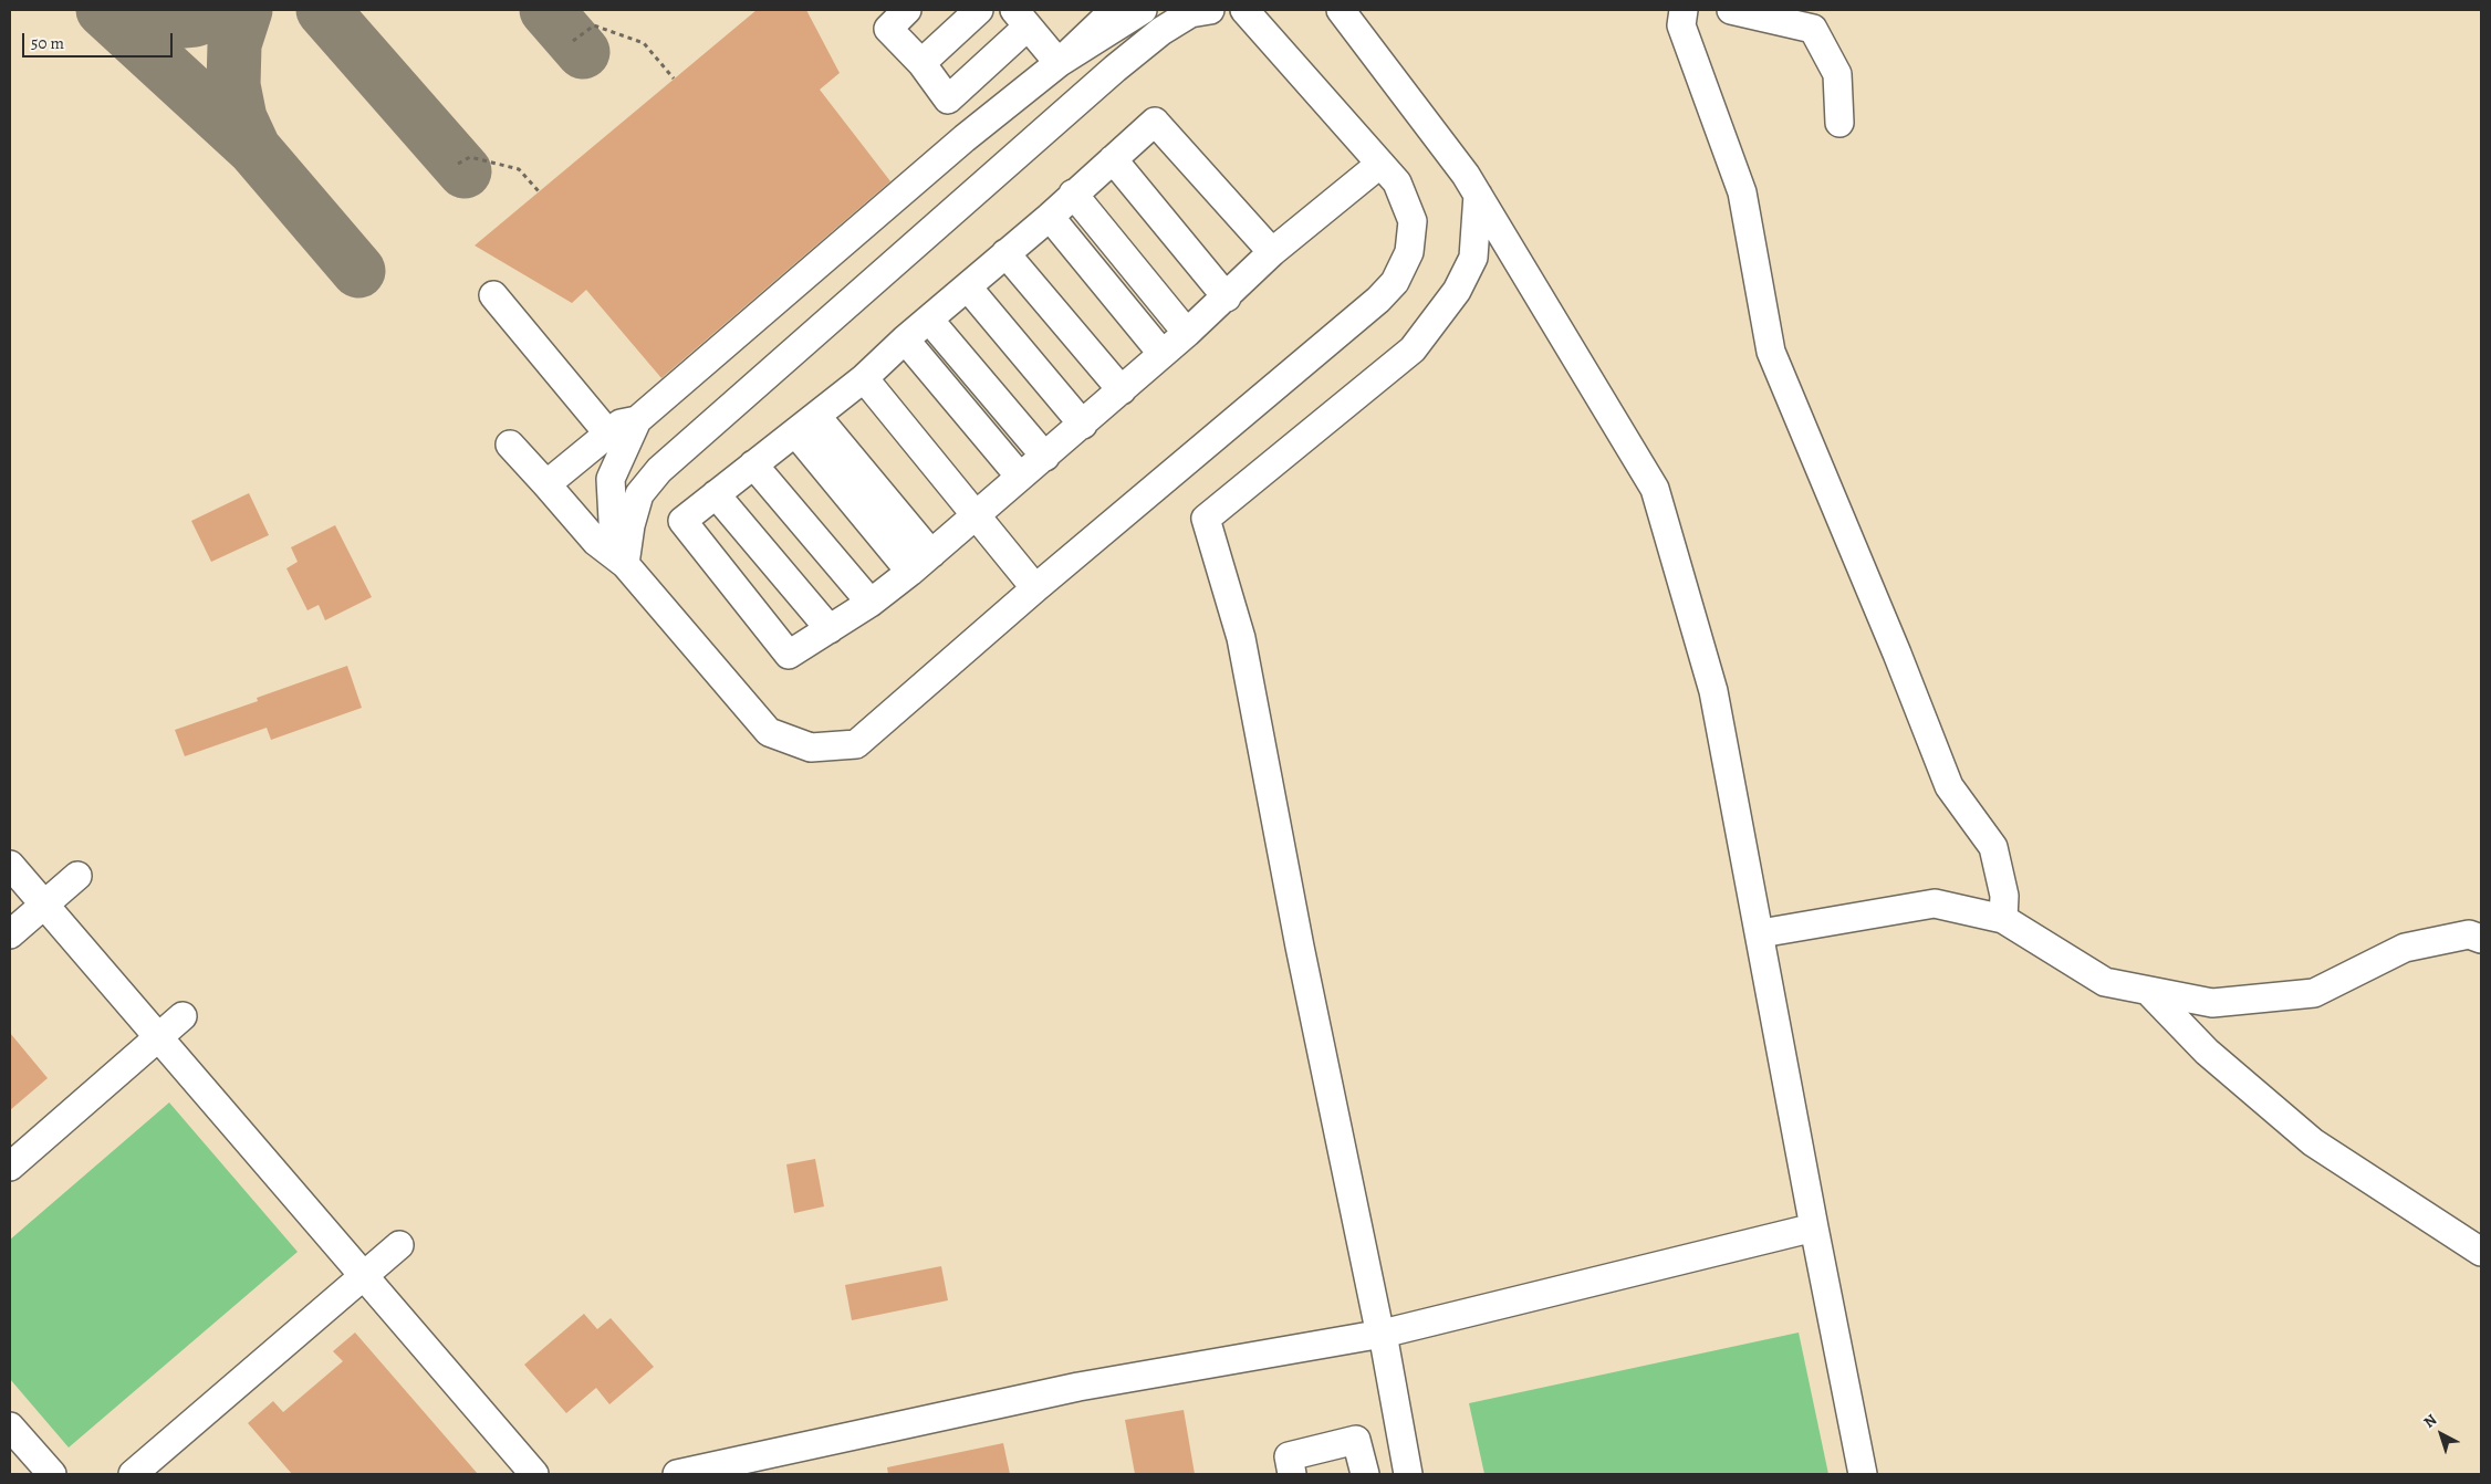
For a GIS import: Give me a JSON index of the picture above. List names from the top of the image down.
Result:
{
  "scale_bar": "50 m",
  "north": "top left"
}
